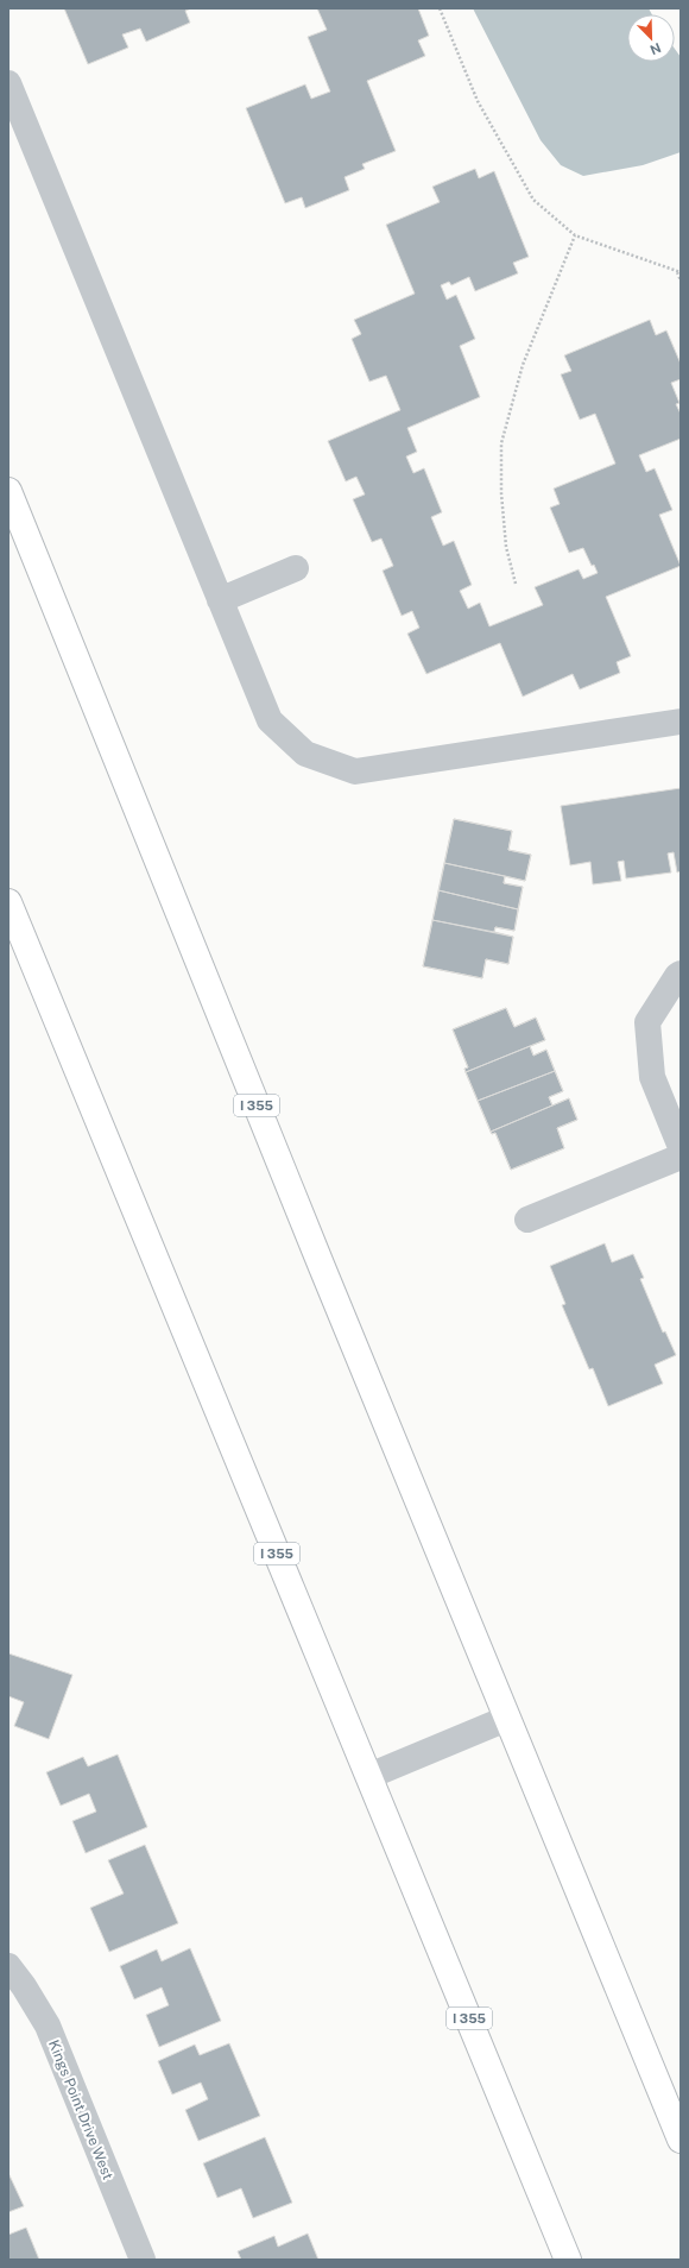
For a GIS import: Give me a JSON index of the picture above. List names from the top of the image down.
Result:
{
  "streets": {
    "highway": ["I 355"],
    "street": ["Kings Point Drive West"]
  },
  "north": "bottom right"
}
